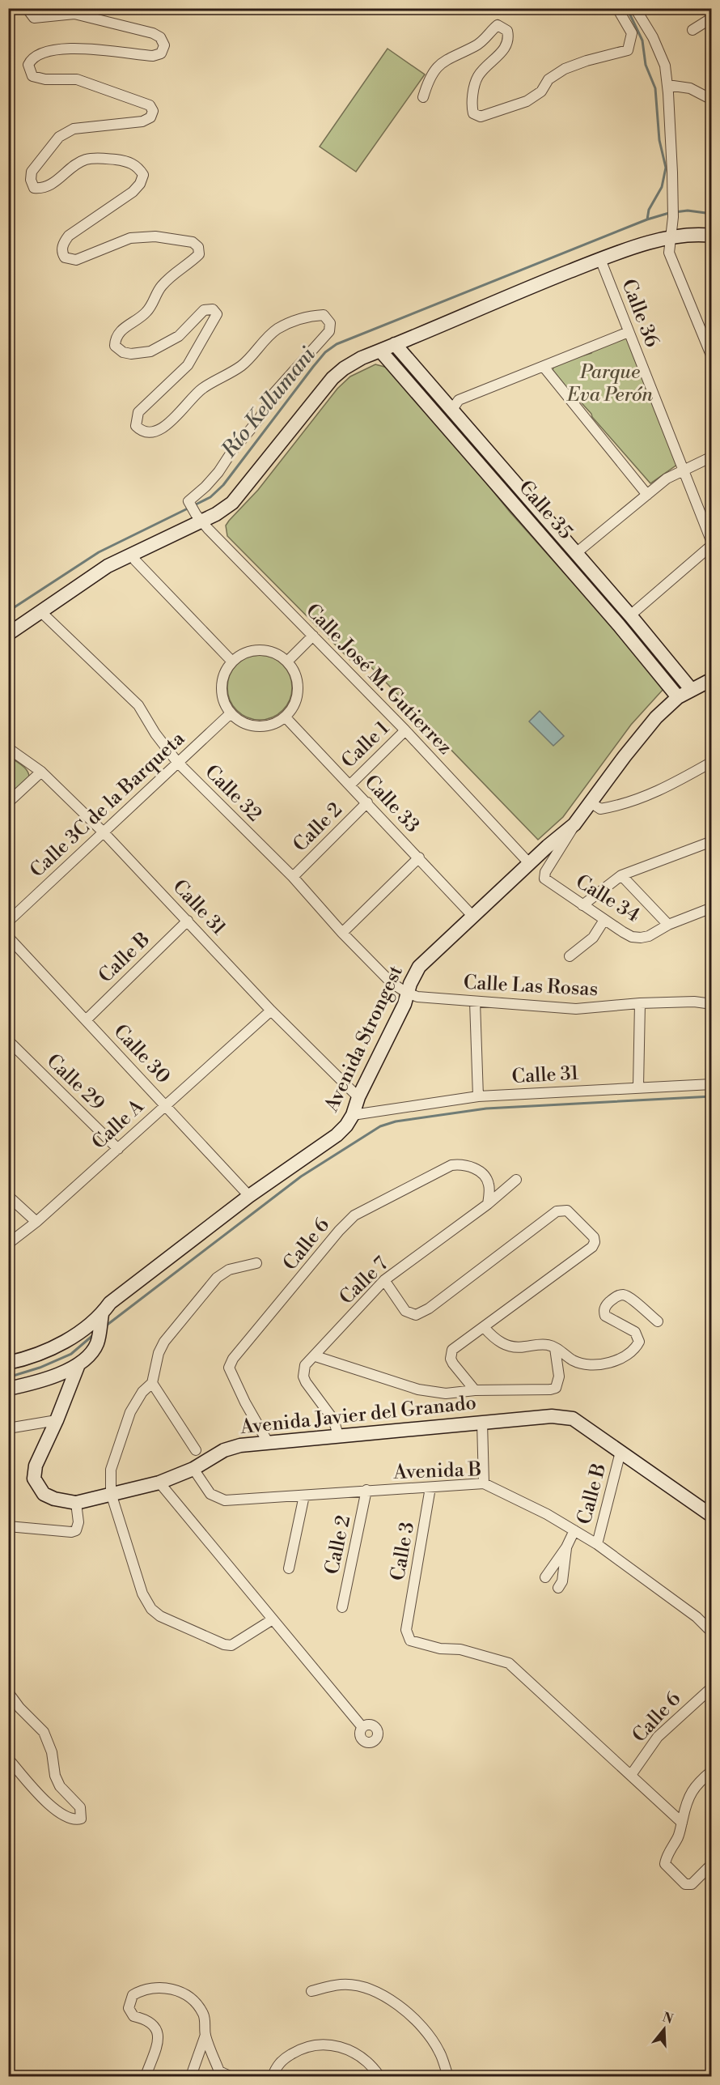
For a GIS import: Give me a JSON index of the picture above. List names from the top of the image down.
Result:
{
  "streets": {
    "street": [
      "Calle 36",
      "Calle 35",
      "Calle José M. Gutierrez",
      "Calle 1",
      "Calle 32",
      "Calle 33",
      "Calle 3C de la Barqueta",
      "Calle 2",
      "Calle 34",
      "Calle 31",
      "Calle B",
      "Calle Las Rosas",
      "Avenida Strongest",
      "Calle 30",
      "Calle 29",
      "Calle A",
      "Calle 6",
      "Calle 7",
      "Avenida Javier del Granado",
      "Avenida B",
      "Calle 3"
    ]
  },
  "crossings": [
    ["Calle 35", "Avenida Strongest"],
    ["Calle José M. Gutierrez", "Calle 1"],
    ["Calle José M. Gutierrez", "Avenida Strongest"],
    ["Calle 1", "Calle 33"],
    ["Calle 32", "Calle 3C de la Barqueta"],
    ["Calle 32", "Calle 2"],
    ["Calle 32", "Calle Las Rosas"],
    ["Calle 32", "Avenida Strongest"],
    ["Calle 33", "Calle 3C de la Barqueta"],
    ["Calle 33", "Calle 2"],
    ["Calle 33", "Avenida Strongest"],
    ["Calle 3C de la Barqueta", "Calle 31"],
    ["Calle 2", "Avenida B"],
    ["Calle 34", "Avenida Strongest"],
    ["Calle 31", "Calle B"],
    ["Calle 31", "Avenida Strongest"],
    ["Calle 31", "Calle A"],
    ["Calle B", "Calle 30"],
    ["Calle B", "Avenida Javier del Granado"],
    ["Calle B", "Avenida B"],
    ["Calle Las Rosas", "Avenida Strongest"],
    ["Avenida Strongest", "Calle 30"],
    ["Calle 30", "Calle A"],
    ["Calle 29", "Calle A"],
    ["Calle 6", "Calle 7"],
    ["Calle 6", "Avenida Javier del Granado"],
    ["Calle 6", "Calle 3"],
    ["Calle 7", "Avenida Javier del Granado"],
    ["Avenida Javier del Granado", "Avenida B"],
    ["Avenida B", "Calle 3"]
  ],
  "water": ["Río Kellumani"],
  "parks": ["Parque Eva Perón"],
  "north": "top"
}
